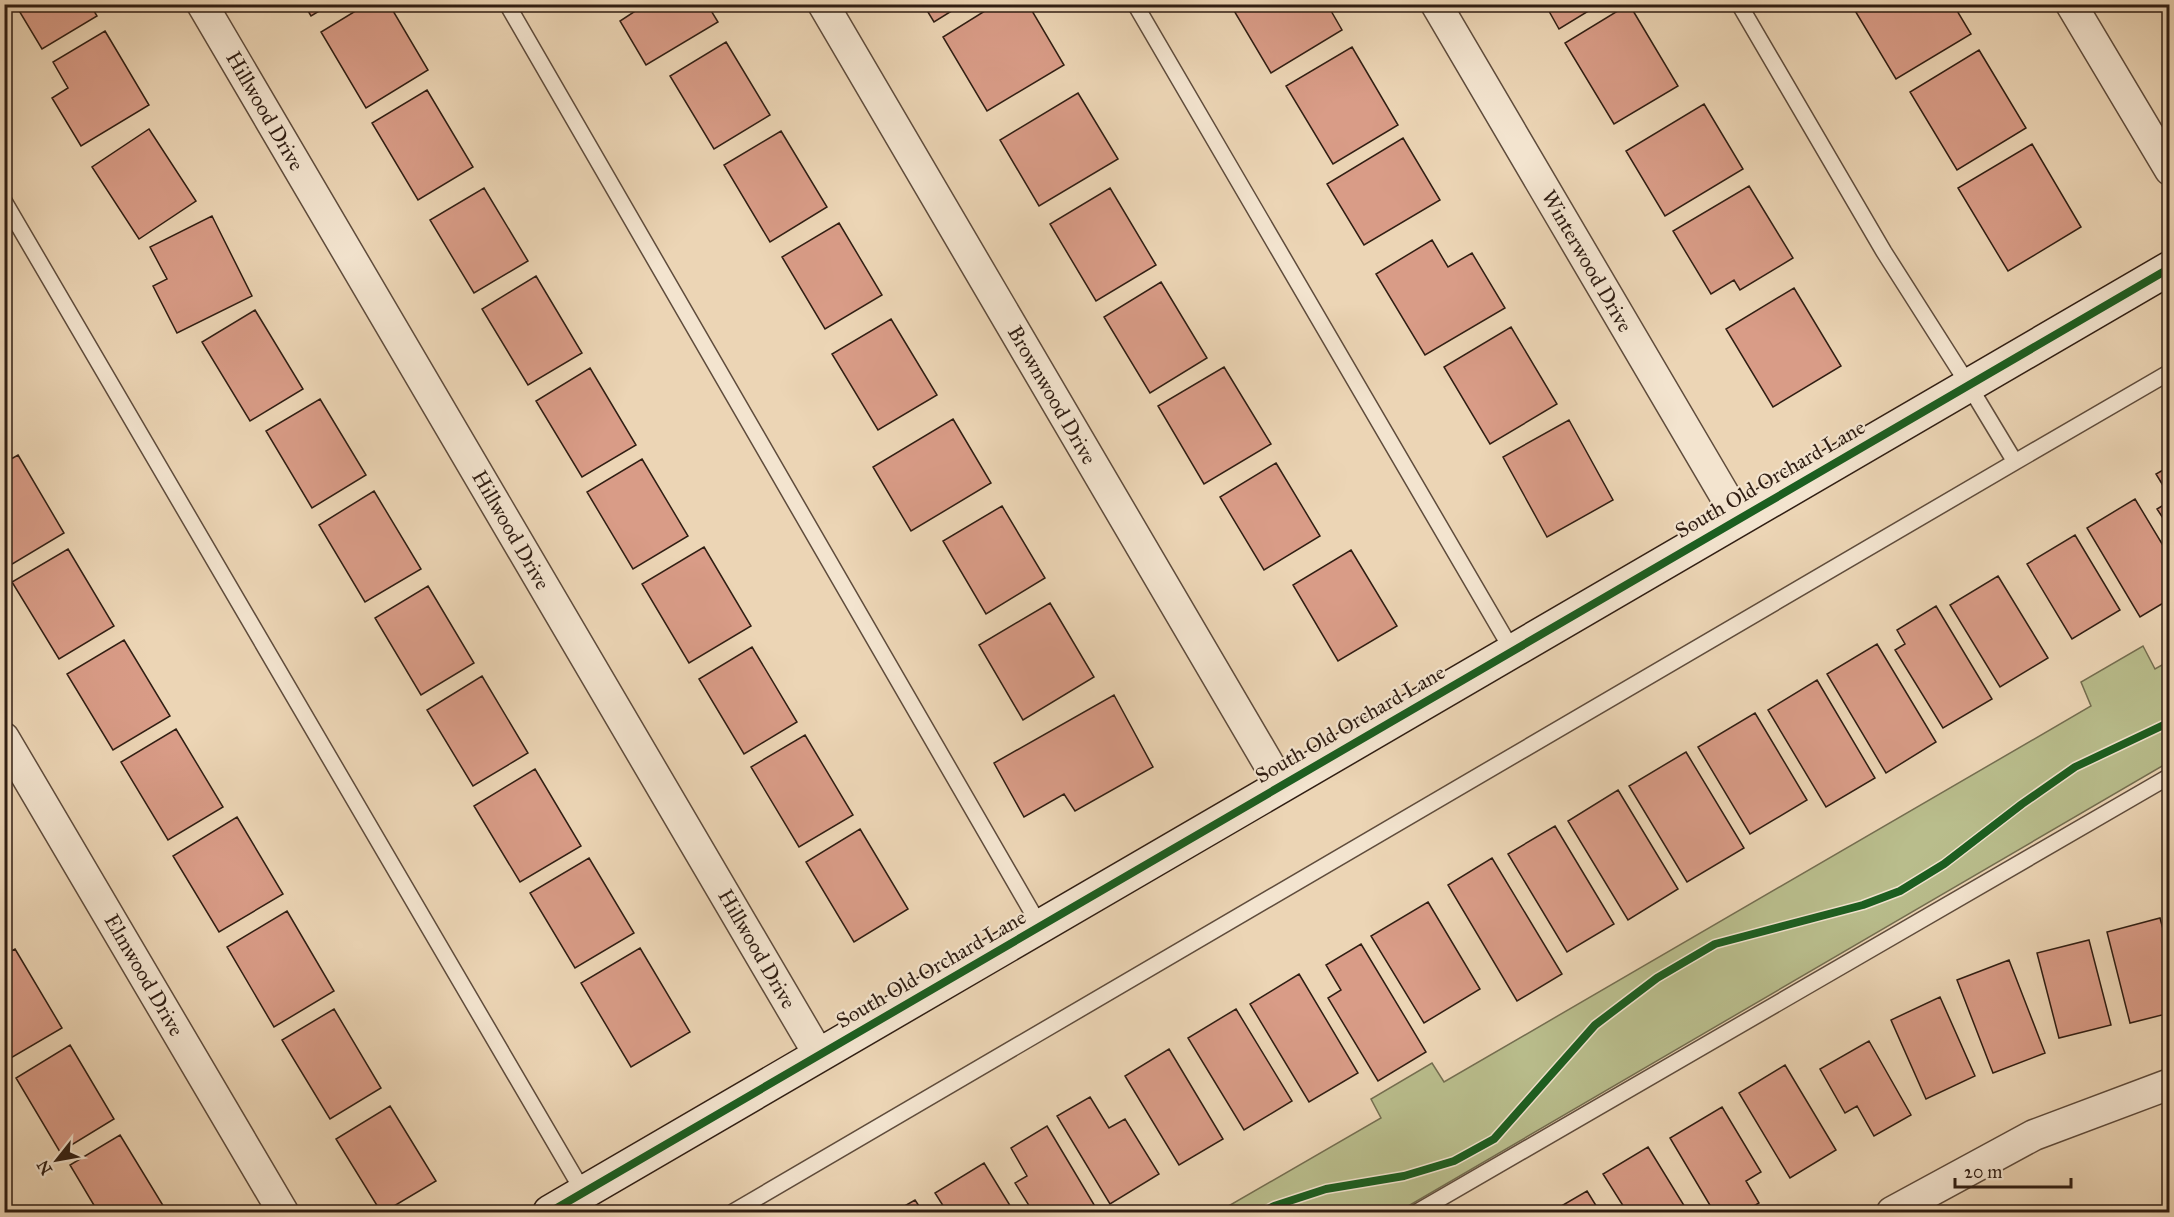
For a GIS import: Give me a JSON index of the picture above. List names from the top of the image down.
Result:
{
  "streets": {
    "street": [
      "Hillwood Drive",
      "Winterwood Drive",
      "Brownwood Drive",
      "South Old Orchard Lane",
      "Elmwood Drive"
    ]
  },
  "crossings": [
    ["Hillwood Drive", "South Old Orchard Lane"],
    ["Winterwood Drive", "South Old Orchard Lane"],
    ["Brownwood Drive", "South Old Orchard Lane"]
  ],
  "scale_bar": "20 m",
  "north": "bottom left"
}
